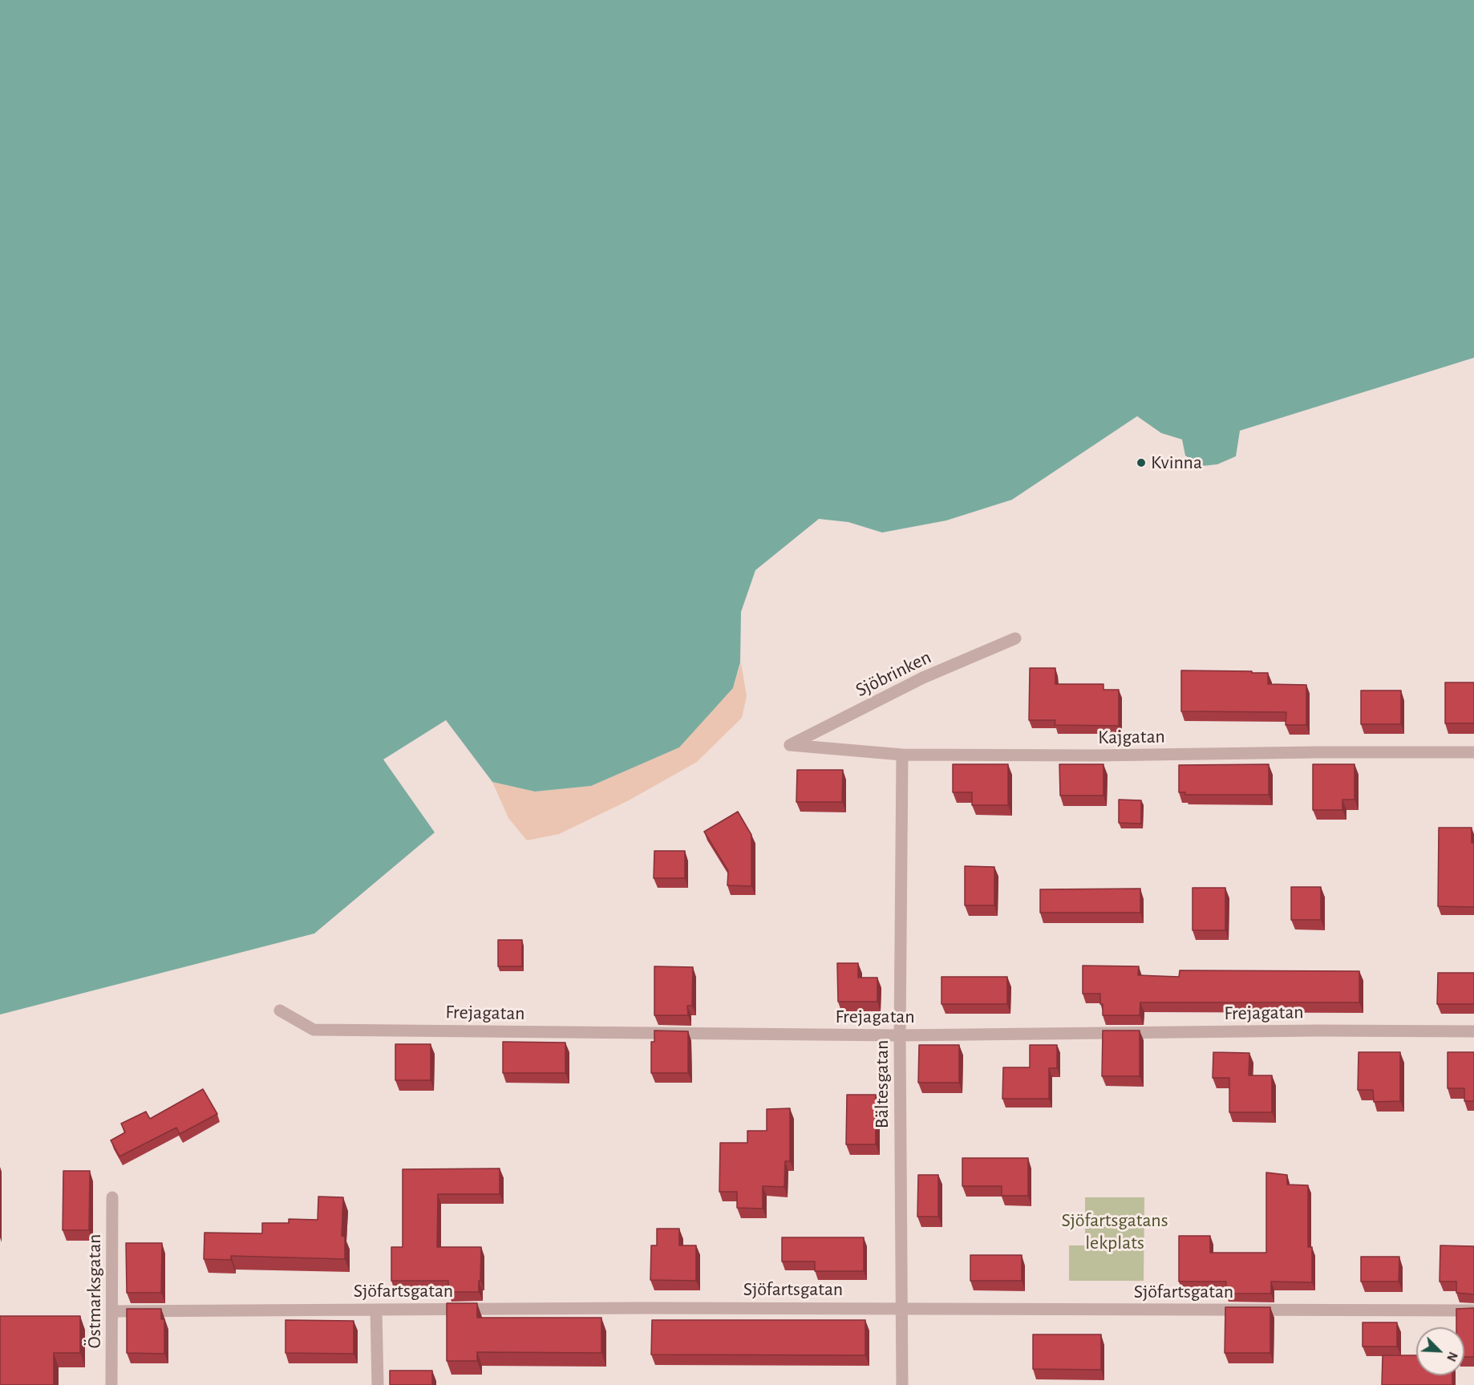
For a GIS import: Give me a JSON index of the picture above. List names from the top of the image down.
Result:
{
  "streets": {
    "street": [
      "Sjöbrinken",
      "Kajgatan",
      "Frejagatan",
      "Bältesgatan",
      "Sjöfartsgatan",
      "Östmarksgatan"
    ]
  },
  "crossings": [
    ["Sjöbrinken", "Kajgatan"],
    ["Kajgatan", "Bältesgatan"],
    ["Frejagatan", "Bältesgatan"],
    ["Bältesgatan", "Sjöfartsgatan"],
    ["Sjöfartsgatan", "Östmarksgatan"]
  ],
  "parks": ["Sjöfartsgatans lekplats"],
  "places": ["Kvinna"],
  "north": "bottom right"
}
